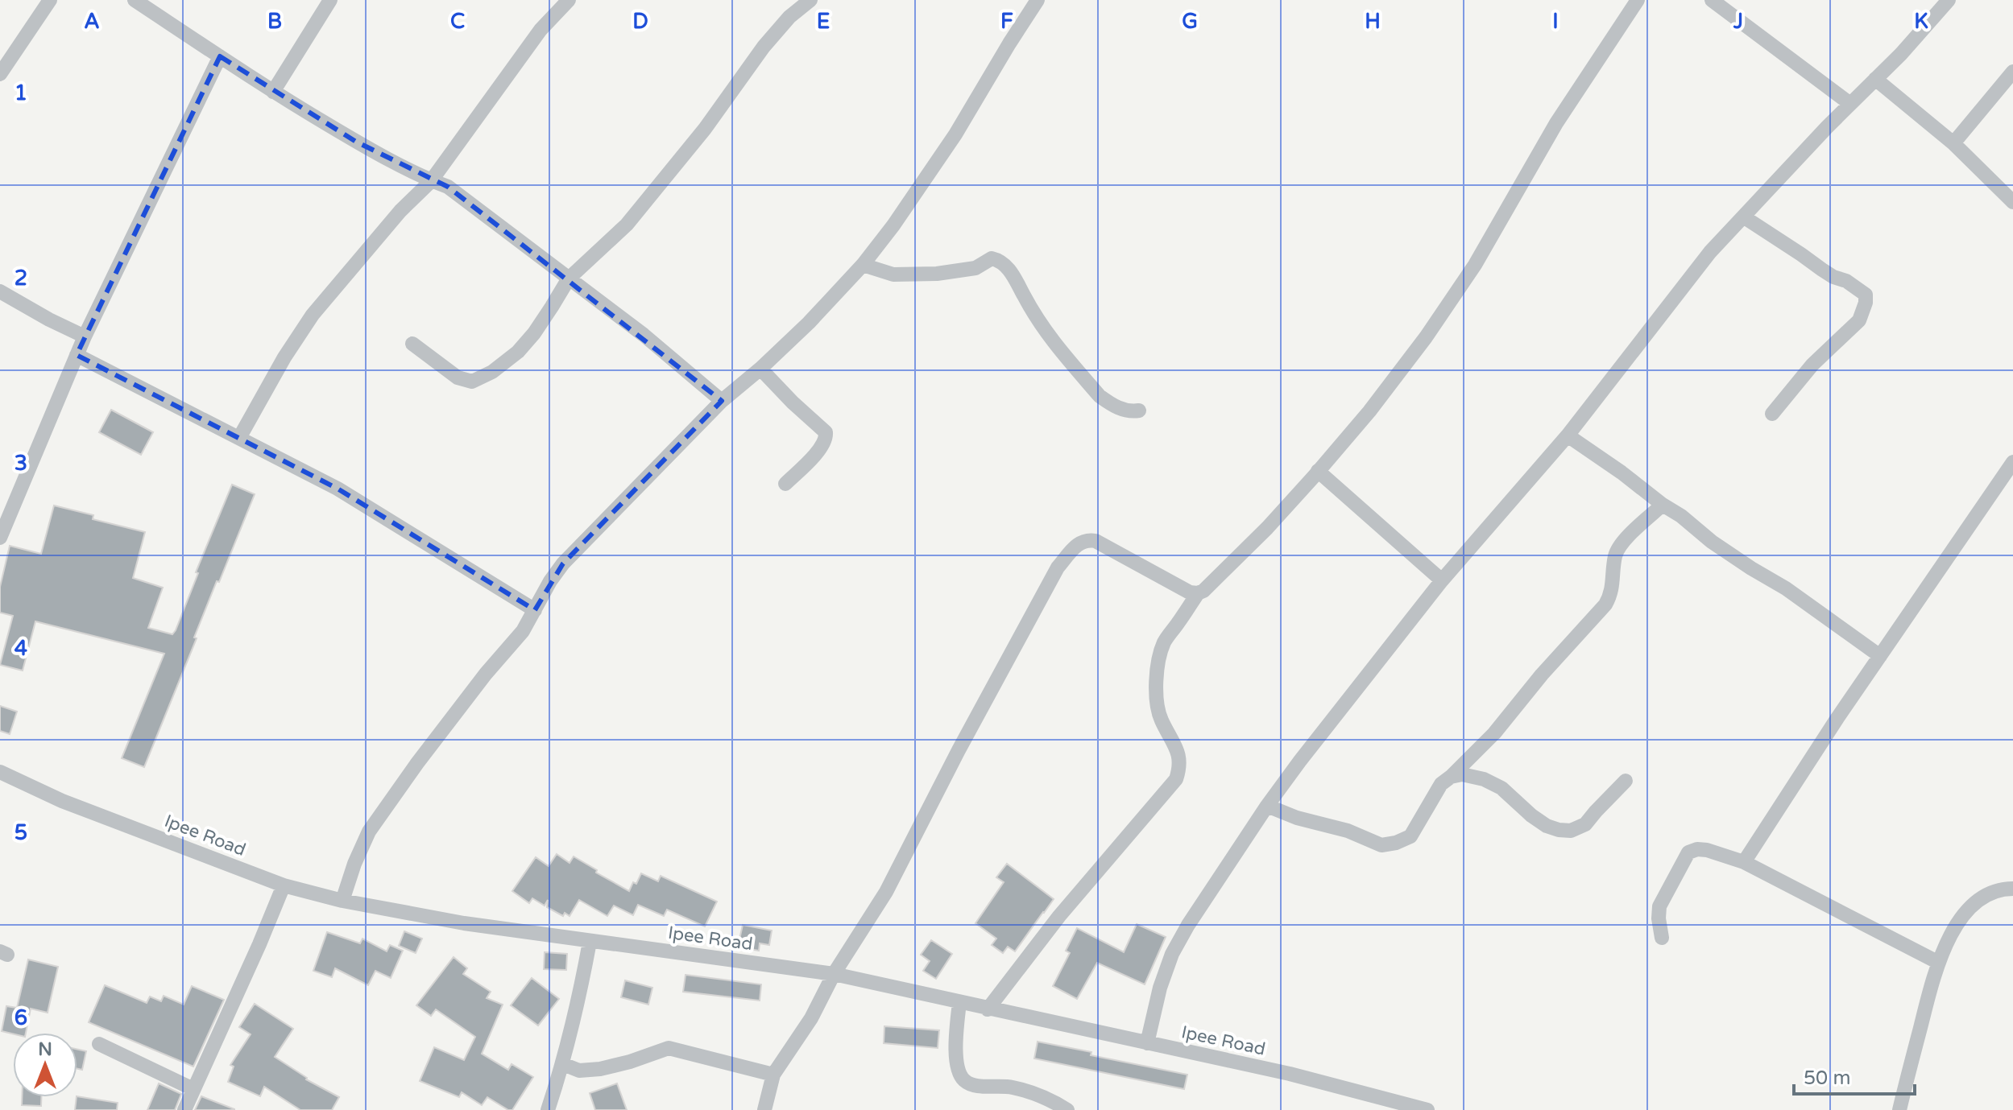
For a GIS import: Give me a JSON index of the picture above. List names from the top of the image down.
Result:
{
  "streets": {
    "street": ["Ipee Road"]
  },
  "scale_bar": "50 m",
  "north": "top",
  "grid": {
    "columns": [
      "A",
      "B",
      "C",
      "D",
      "E",
      "F",
      "G",
      "H",
      "I",
      "J",
      "K"
    ],
    "rows": [
      "1",
      "2",
      "3",
      "4",
      "5",
      "6"
    ]
  }
}
